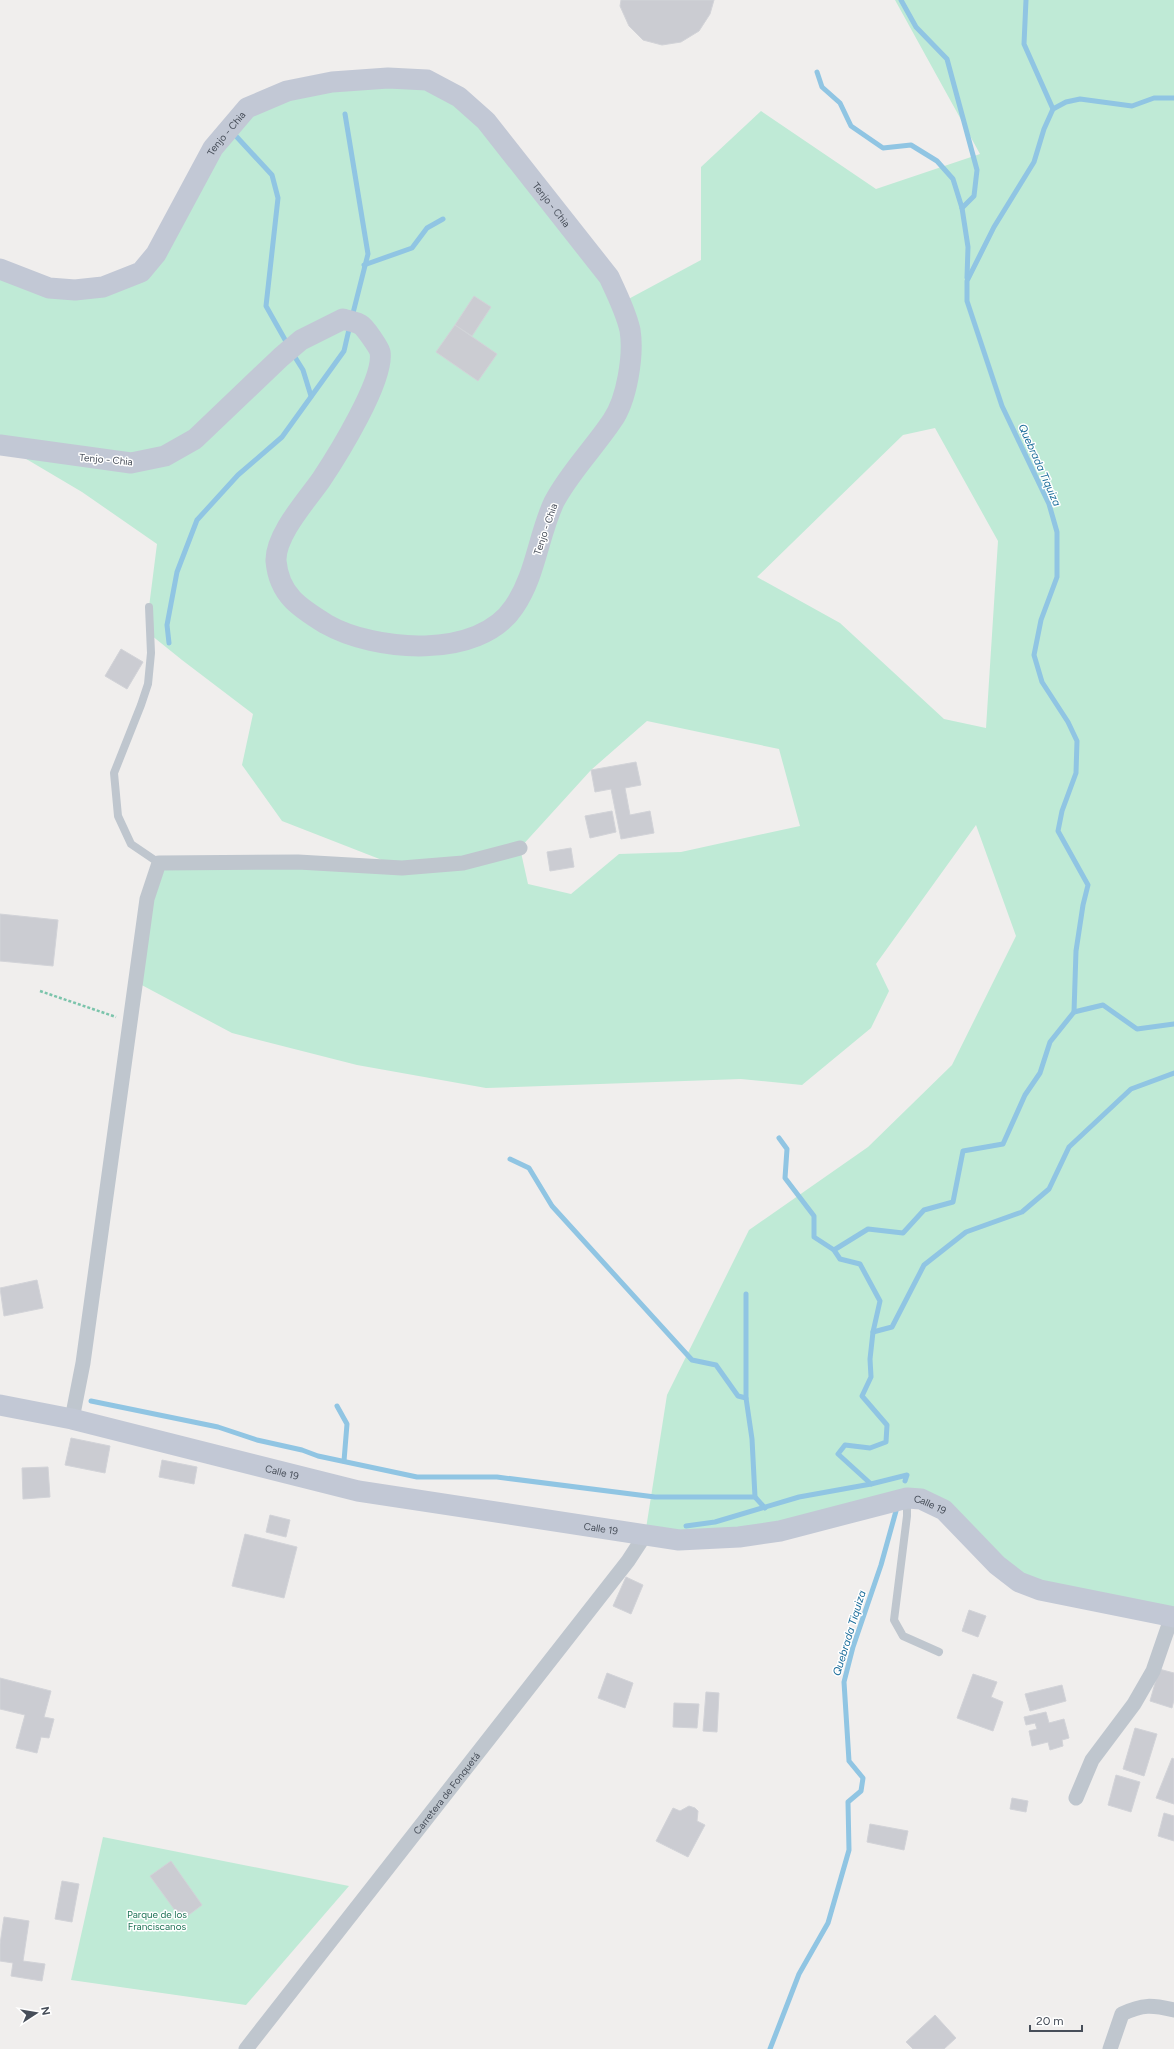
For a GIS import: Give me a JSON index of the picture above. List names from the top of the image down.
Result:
{
  "streets": {
    "street": ["Tenjo - Chia", "Calle 19", "Carretera de Fonquetá"]
  },
  "crossings": [
    ["Calle 19", "Carretera de Fonquetá"]
  ],
  "water": ["Quebrada Tiquiza"],
  "parks": ["Parque de los Franciscanos"],
  "scale_bar": "20 m",
  "north": "right"
}
